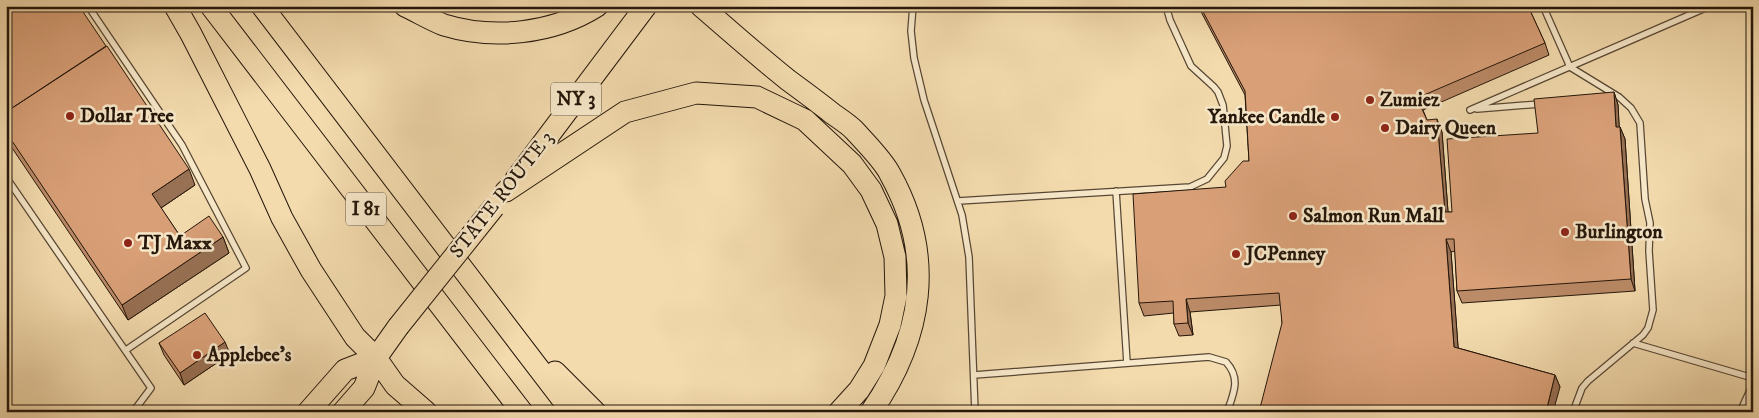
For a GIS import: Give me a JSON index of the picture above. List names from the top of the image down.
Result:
{
  "streets": {
    "highway": ["NY 3", "STATE ROUTE 3", "I 81"]
  },
  "crossings": [
    ["NY 3", "STATE ROUTE 3"]
  ],
  "places": [
    "Zumiez",
    "Dollar Tree",
    "Yankee Candle",
    "Dairy Queen",
    "Salmon Run Mall",
    "Burlington",
    "TJ Maxx",
    "JCPenney",
    "Applebee's"
  ]
}
